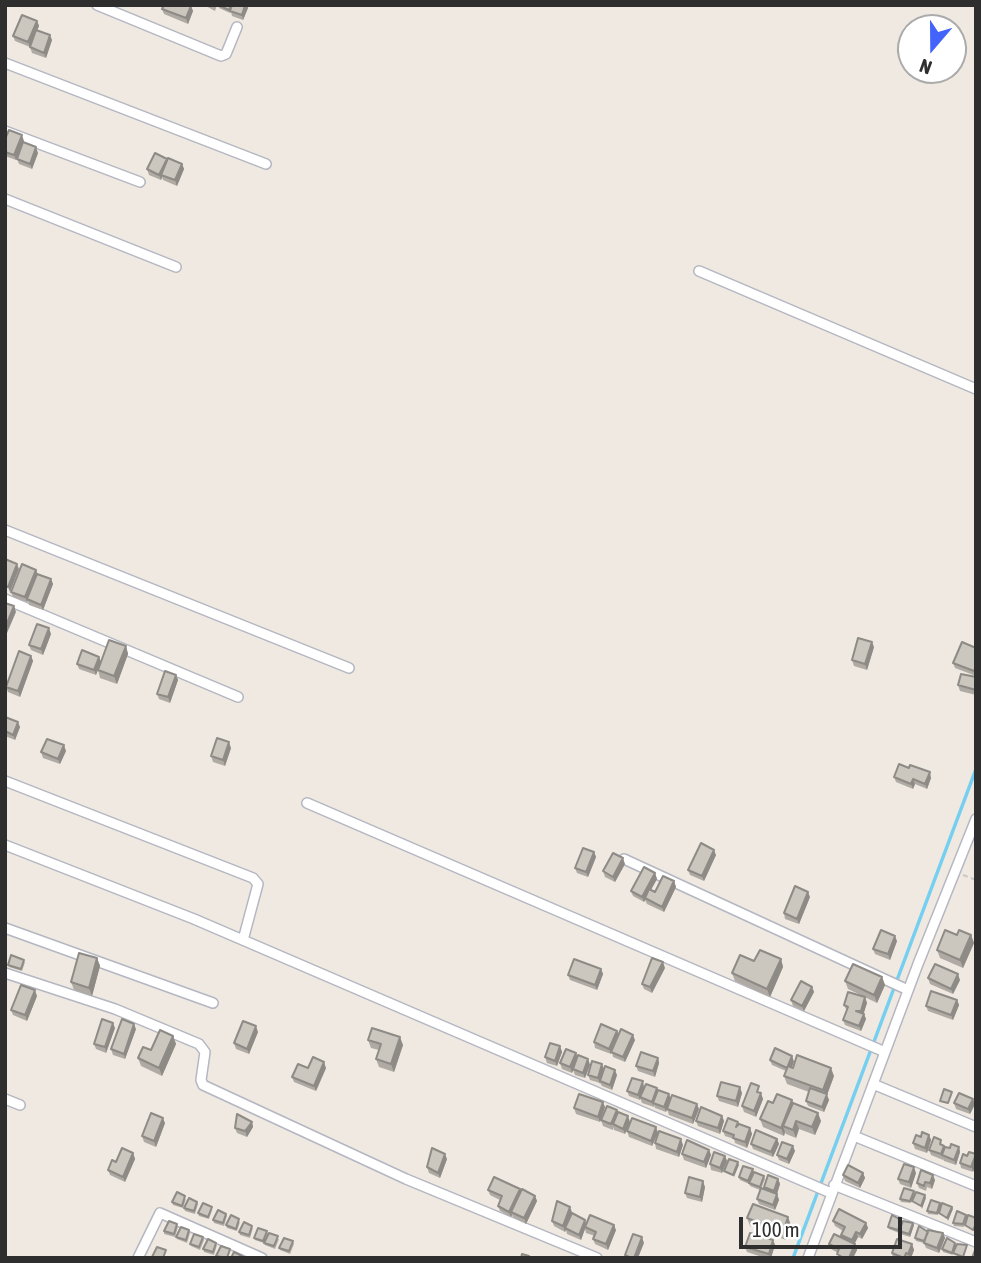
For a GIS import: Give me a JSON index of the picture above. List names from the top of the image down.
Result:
{
  "scale_bar": "100 m",
  "north": "bottom"
}
